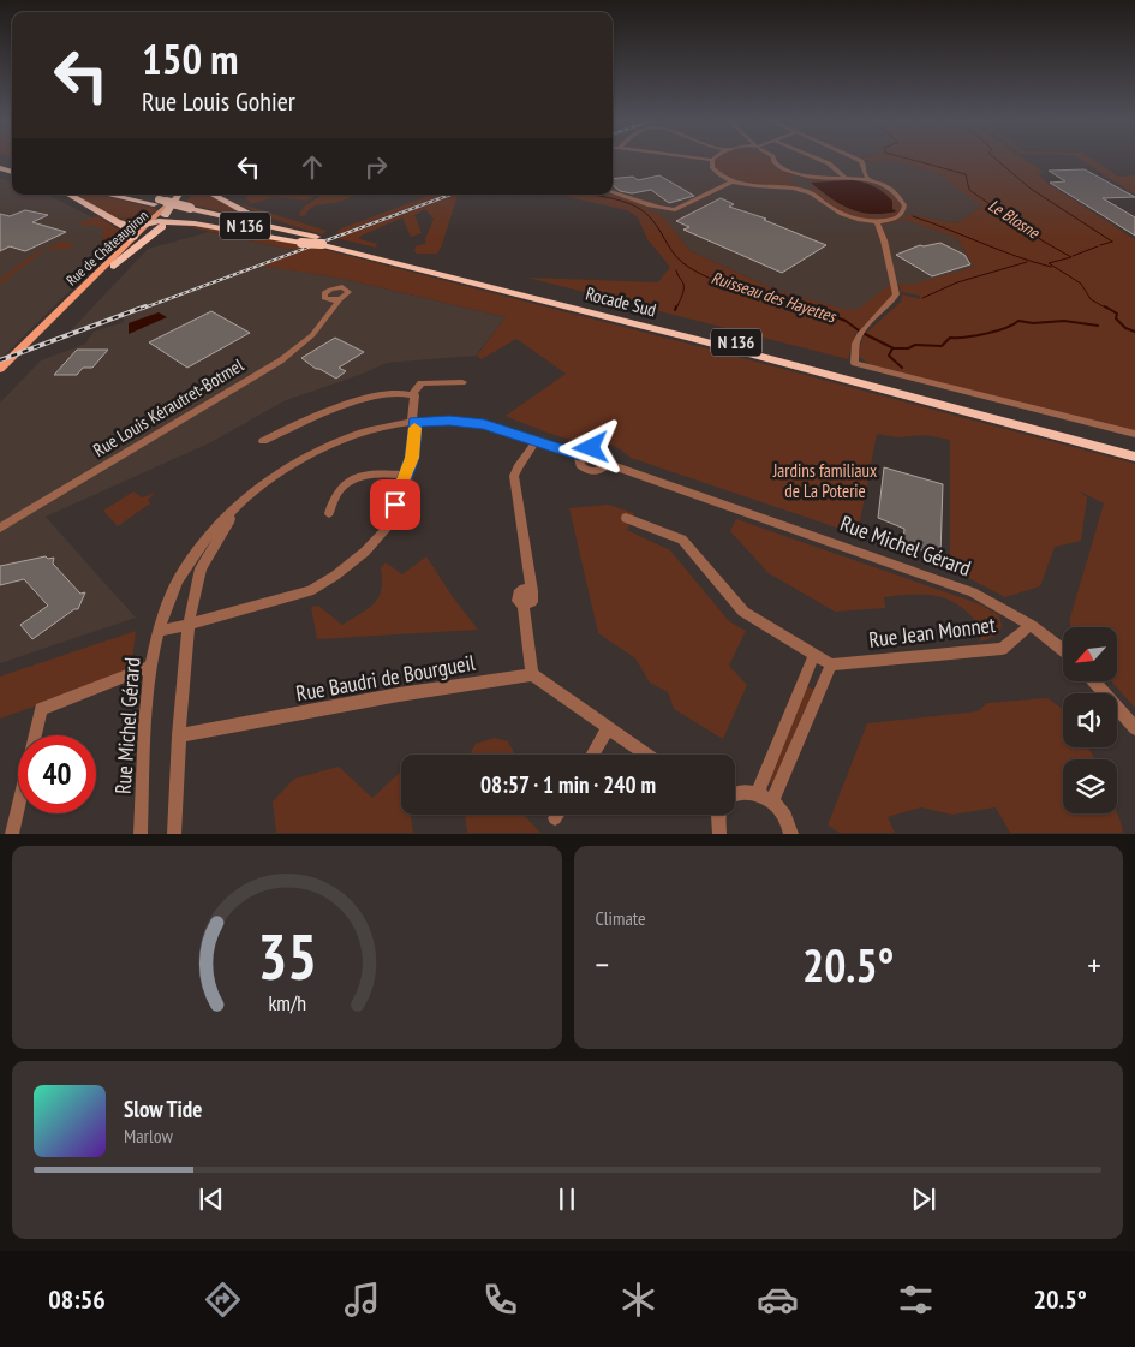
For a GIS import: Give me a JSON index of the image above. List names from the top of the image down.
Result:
{
  "streets": {
    "highway": ["N 136", "Rocade Sud"],
    "main road": ["Rue de Châteaugiron"],
    "street": [
      "Rue Louis Kérautret-Botmel",
      "Rue Michel Gérard",
      "Rue Jean Monnet",
      "Rue Baudri de Bourgueil"
    ]
  },
  "crossings": [
    ["Rue Michel Gérard", "Rue Jean Monnet"],
    ["Rue Michel Gérard", "Rue Baudri de Bourgueil"]
  ],
  "water": ["Le Blosne", "Ruisseau des Hayettes"],
  "parks": ["Jardins familiaux de La Poterie"],
  "north": "bottom left",
  "page": {
    "turn": ["150 m", "Rue Louis Gohier"],
    "limit": "40",
    "trip": "08:57 · 1 min · 240 m",
    "tile": "Climate",
    "heat": ["−", "20.5°", "+"],
    "song": ["Slow Tide", "Marlow"],
    "tabs": ["08:56", "20.5°"],
    "gauge": ["35", "km/h"]
  }
}
